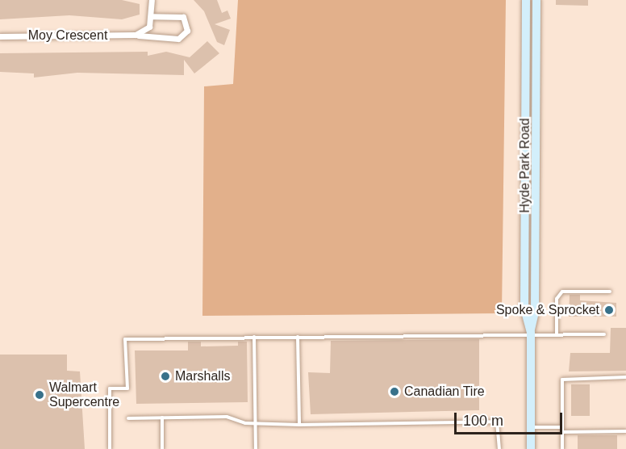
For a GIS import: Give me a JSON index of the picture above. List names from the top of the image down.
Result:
{
  "streets": {
    "main road": ["Hyde Park Road"],
    "street": ["Moy Crescent"]
  },
  "places": [
    "Spoke & Sprocket",
    "Marshalls",
    "Canadian Tire",
    "Walmart Supercentre"
  ],
  "scale_bar": "100 m"
}
